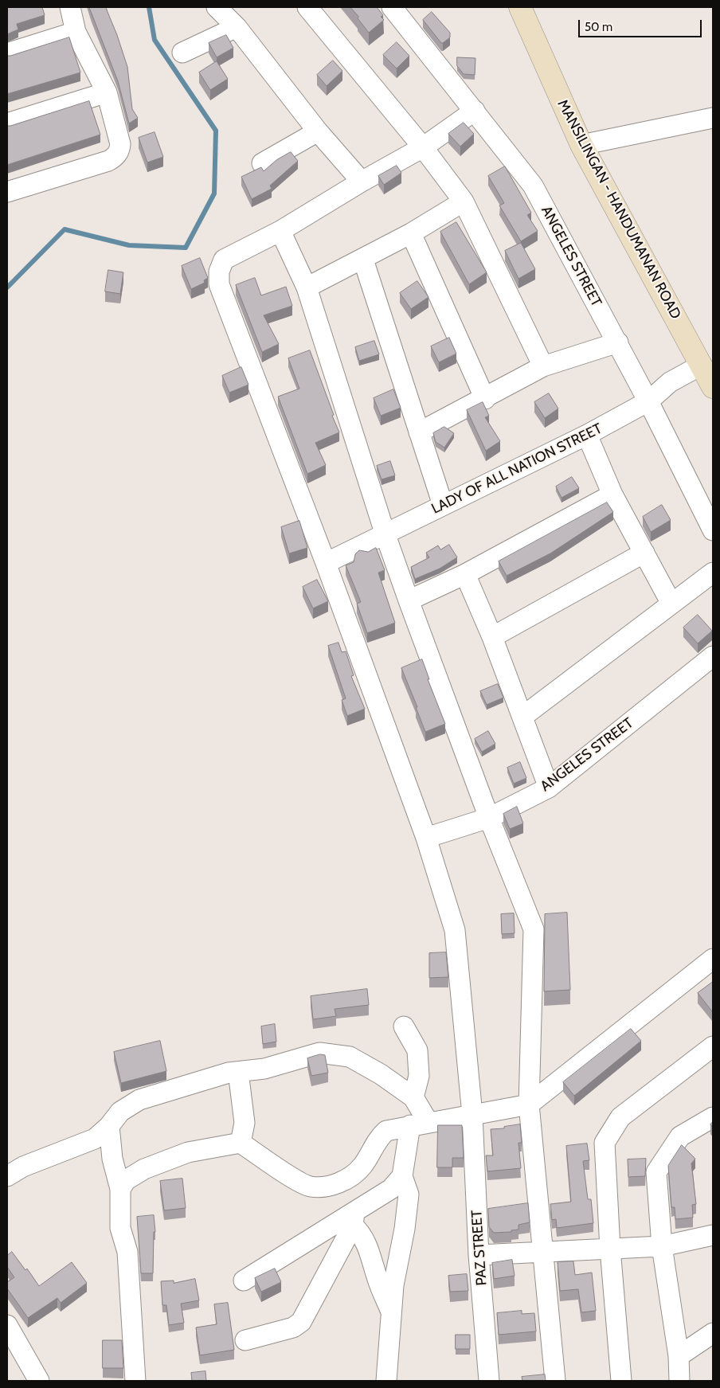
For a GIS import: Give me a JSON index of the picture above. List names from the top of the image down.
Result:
{
  "streets": {
    "street": [
      "MANSILINGAN - HANDUMANAN ROAD",
      "ANGELES STREET",
      "LADY OF ALL NATION STREET",
      "PAZ STREET"
    ]
  },
  "crossings": [
    ["MANSILINGAN - HANDUMANAN ROAD", "LADY OF ALL NATION STREET"],
    ["ANGELES STREET", "LADY OF ALL NATION STREET"],
    ["ANGELES STREET", "PAZ STREET"],
    ["LADY OF ALL NATION STREET", "PAZ STREET"]
  ],
  "scale_bar": "50 m"
}
